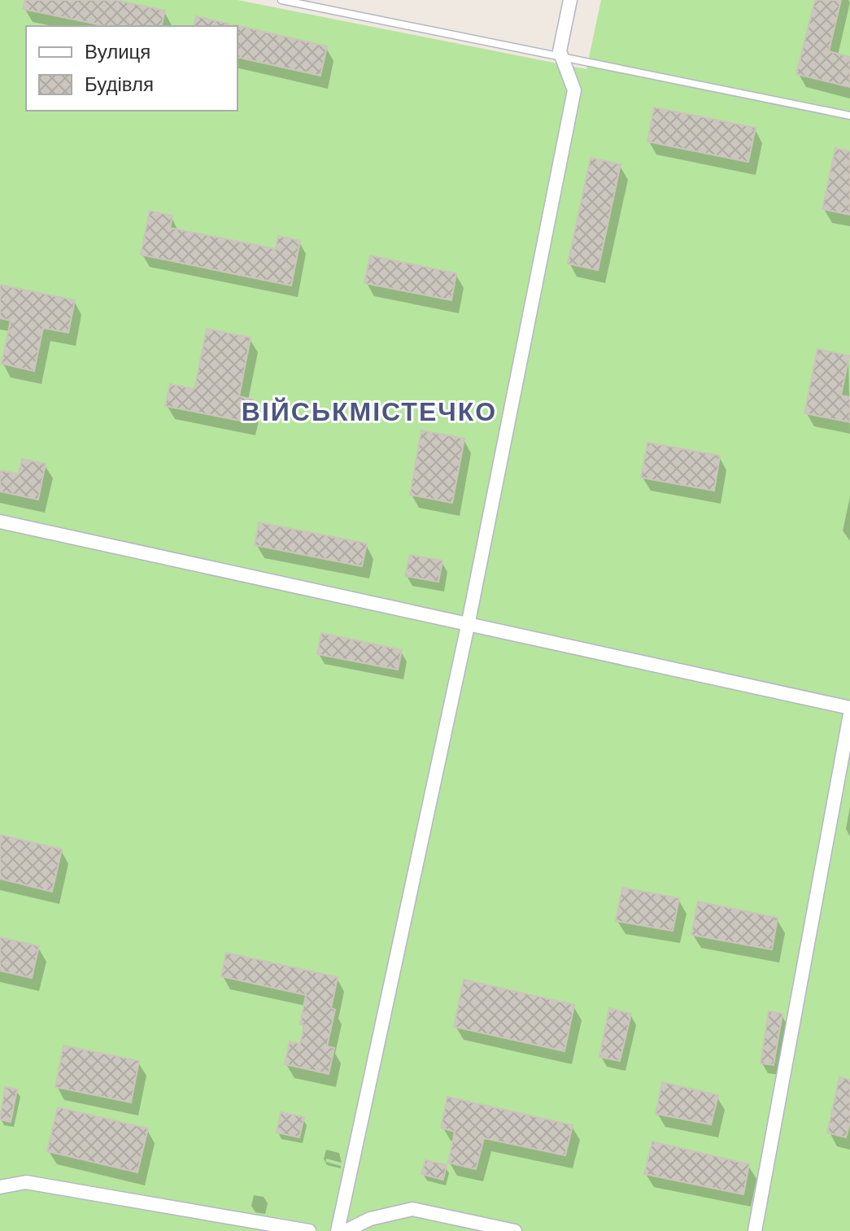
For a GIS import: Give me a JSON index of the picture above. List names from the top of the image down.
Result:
{
  "districts": ["ВІЙСЬКМІСТЕЧКО"],
  "legend": ["Вулиця", "Будівля"]
}
